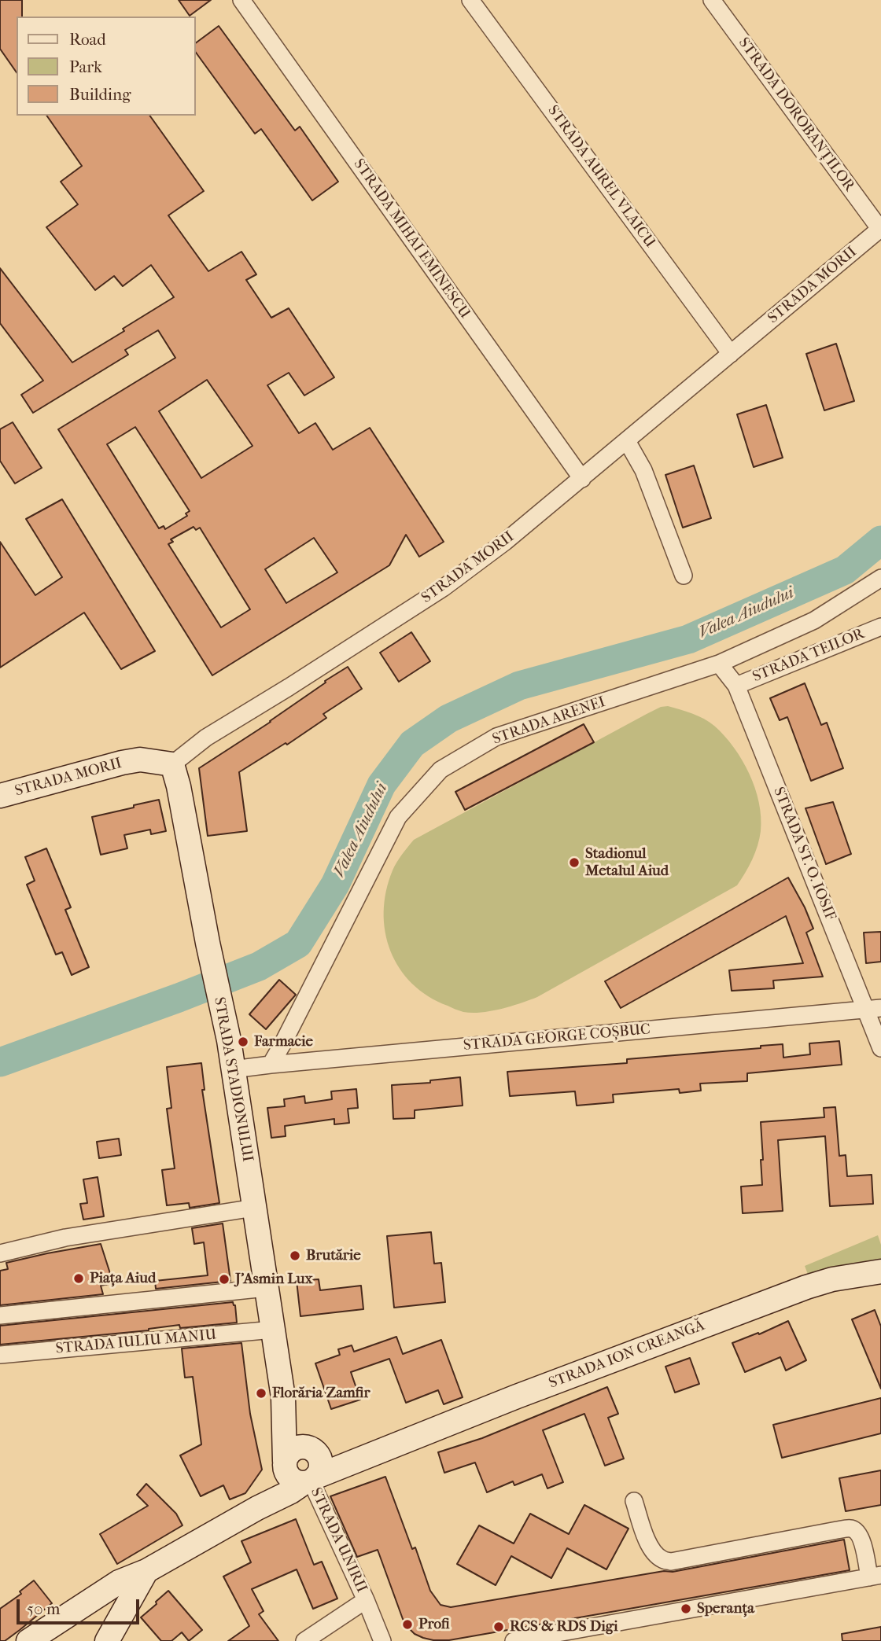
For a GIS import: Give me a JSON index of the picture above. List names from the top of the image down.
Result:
{
  "streets": {
    "main road": ["STRADA MORII", "STRADA STADIONULUI", "STRADA ION CREANGĂ"],
    "street": [
      "STRADA DOROBANȚILOR",
      "STRADA AUREL VLAICU",
      "STRADA MIHAI EMINESCU",
      "STRADA TEILOR",
      "STRADA ARENEI",
      "STRADA ST. O. IOSIF",
      "STRADA GEORGE COȘBUC",
      "STRADA IULIU MANIU",
      "STRADA UNIRII"
    ]
  },
  "crossings": [
    ["STRADA DOROBANȚILOR", "STRADA MORII"],
    ["STRADA AUREL VLAICU", "STRADA MORII"],
    ["STRADA MIHAI EMINESCU", "STRADA MORII"],
    ["STRADA MORII", "STRADA STADIONULUI"],
    ["STRADA TEILOR", "STRADA ST. O. IOSIF"],
    ["STRADA ARENEI", "STRADA ST. O. IOSIF"],
    ["STRADA ARENEI", "STRADA GEORGE COȘBUC"],
    ["STRADA ST. O. IOSIF", "STRADA GEORGE COȘBUC"],
    ["STRADA GEORGE COȘBUC", "STRADA STADIONULUI"],
    ["STRADA STADIONULUI", "STRADA IULIU MANIU"],
    ["STRADA STADIONULUI", "STRADA ION CREANGĂ"],
    ["STRADA STADIONULUI", "STRADA UNIRII"],
    ["STRADA ION CREANGĂ", "STRADA UNIRII"]
  ],
  "water": ["Valea Aiudului"],
  "places": [
    "Stadionul Metalul Aiud",
    "Farmacie",
    "Brutărie",
    "Piața Aiud",
    "J'Asmin Lux",
    "Florăria Zamfir",
    "Speranța",
    "Profi",
    "RCS & RDS Digi"
  ],
  "legend": ["Road", "Park", "Building"],
  "scale_bar": "50 m"
}
